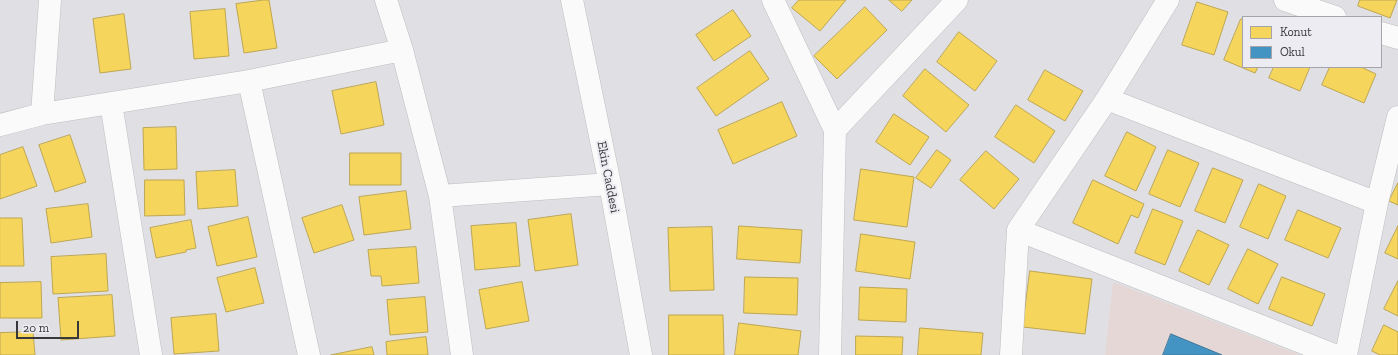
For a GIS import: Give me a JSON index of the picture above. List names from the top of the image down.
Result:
{
  "streets": {
    "street": ["Ekin Caddesi"]
  },
  "legend": ["Konut", "Okul"],
  "scale_bar": "20 m"
}
